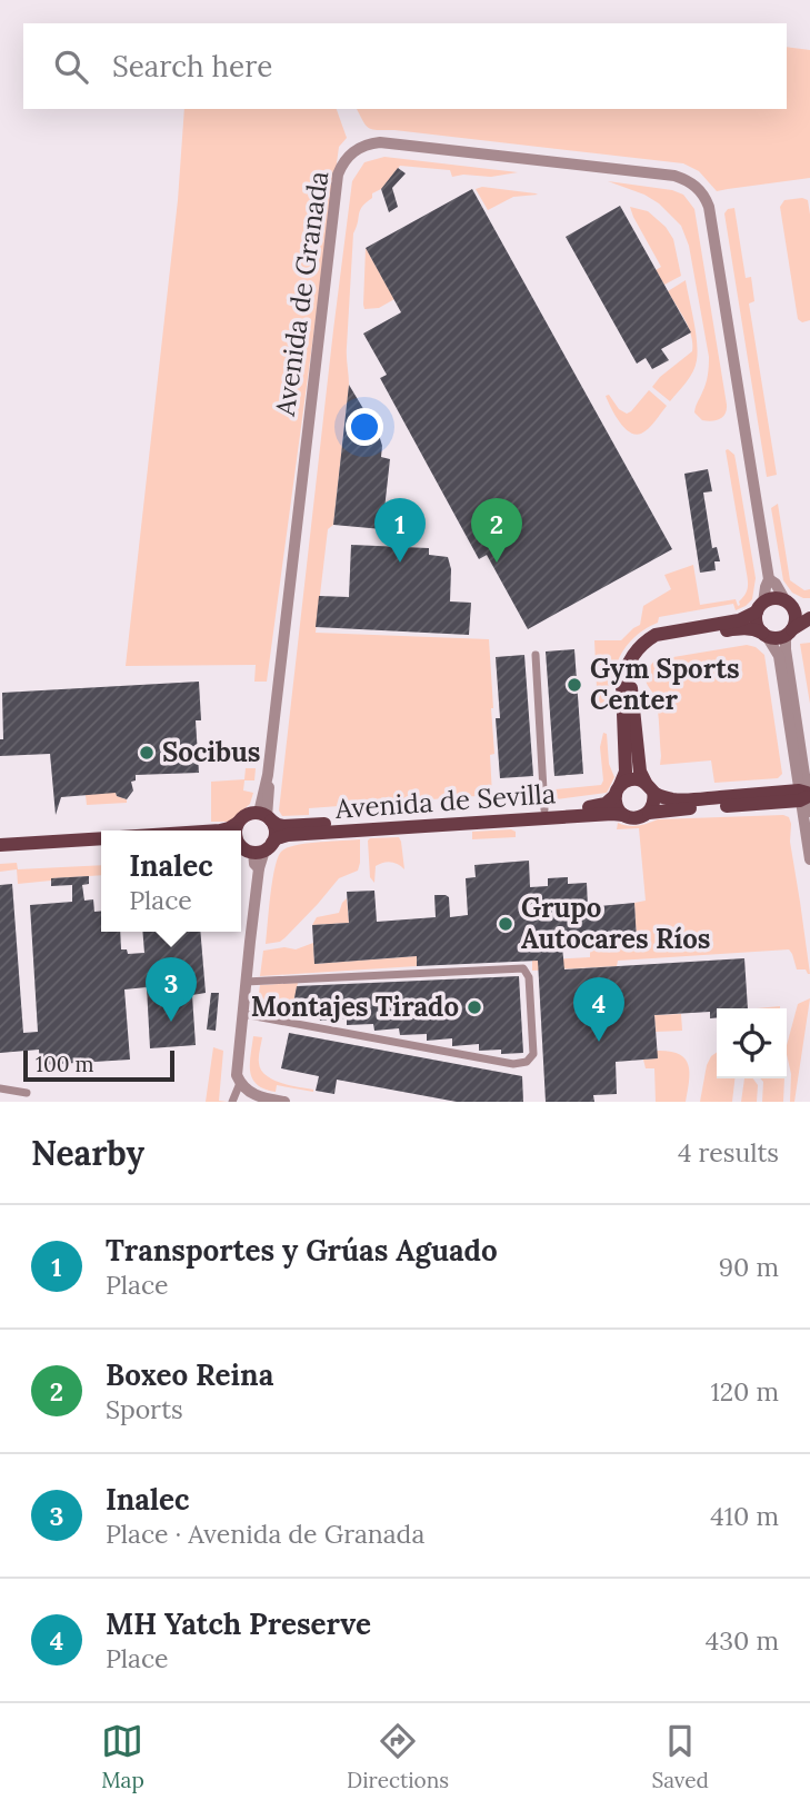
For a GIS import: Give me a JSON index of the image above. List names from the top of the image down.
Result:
{
  "streets": {
    "main road": ["Avenida de Sevilla"],
    "street": ["Avenida de Granada"]
  },
  "crossings": [
    ["Avenida de Granada", "Avenida de Sevilla"]
  ],
  "places": [
    "Gym Sports Center",
    "Socibus",
    "Grupo Autocares Ríos",
    "Montajes Tirado"
  ],
  "scale_bar": "100 m",
  "page": {
    "search": "Search here",
    "pins": [
      "1",
      "2",
      "3",
      "4"
    ],
    "popup": ["Inalec", "Place"],
    "scale": "100 m",
    "heading": ["Nearby", "4 results"],
    "list": [
      {
        "mark": "1",
        "name": "Transportes y Grúas Aguado",
        "note": "Place",
        "value": "90 m"
      },
      {
        "mark": "2",
        "name": "Boxeo Reina",
        "note": "Sports",
        "value": "120 m"
      },
      {
        "mark": "3",
        "name": "Inalec",
        "note": "Place · Avenida de Granada",
        "value": "410 m"
      },
      {
        "mark": "4",
        "name": "MH Yatch Preserve",
        "note": "Place",
        "value": "430 m"
      }
    ],
    "nav": ["Map", "Directions", "Saved"]
  }
}
